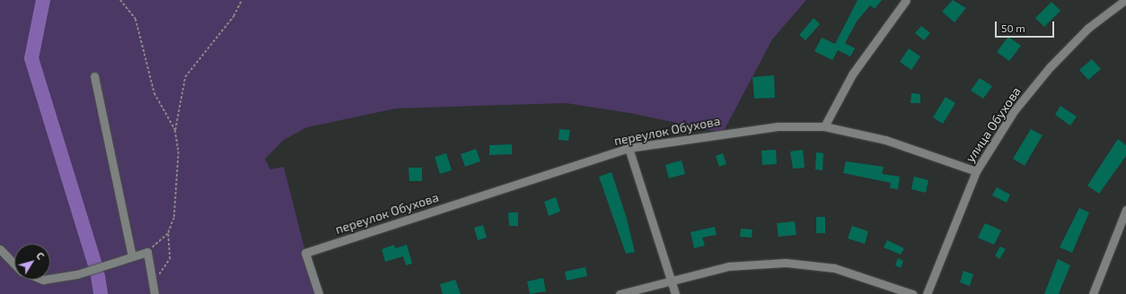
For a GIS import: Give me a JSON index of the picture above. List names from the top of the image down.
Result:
{
  "streets": {
    "street": ["улица Обухова", "переулок Обухова"]
  },
  "crossings": [
    ["улица Обухова", "переулок Обухова"]
  ],
  "scale_bar": "50 m",
  "north": "top right"
}
